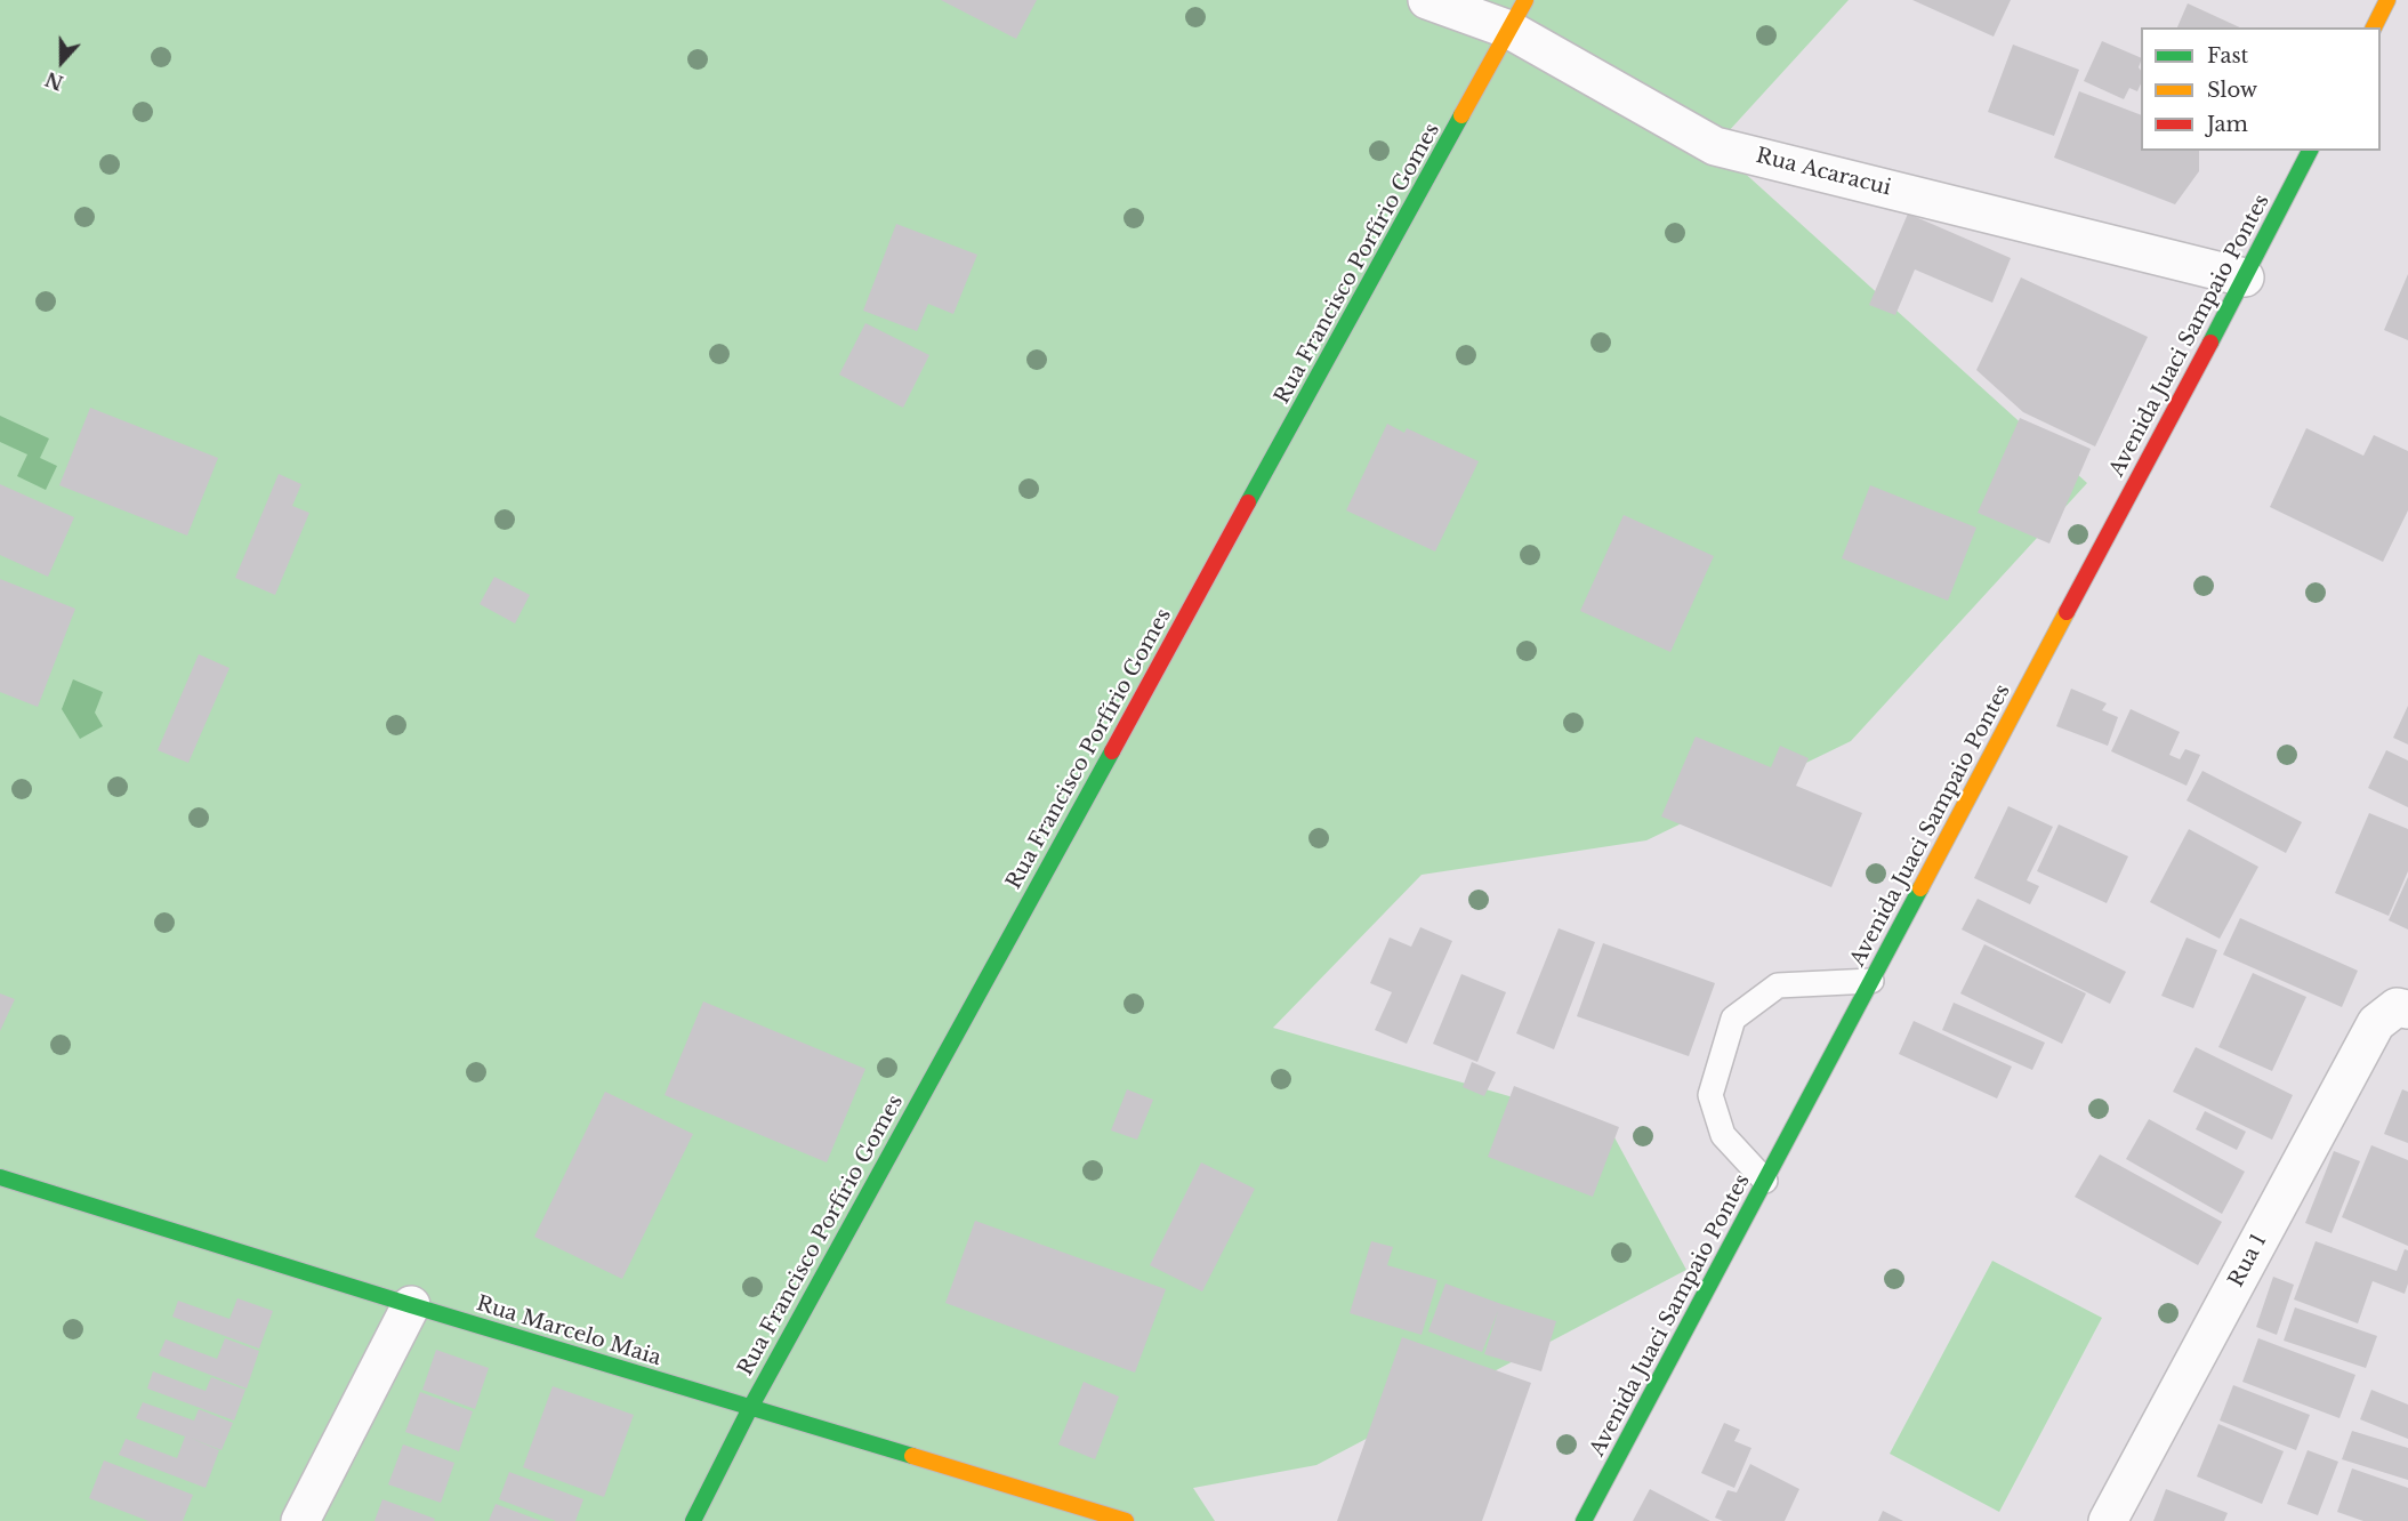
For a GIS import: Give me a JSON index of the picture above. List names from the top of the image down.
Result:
{
  "streets": {
    "street": [
      "Rua Acaracui",
      "Rua Francisco Porfírio Gomes",
      "Avenida Juaci Sampaio Pontes",
      "Rua 1",
      "Rua Marcelo Maia"
    ]
  },
  "crossings": [
    ["Rua Acaracui", "Rua Francisco Porfírio Gomes"],
    ["Rua Acaracui", "Avenida Juaci Sampaio Pontes"],
    ["Rua Francisco Porfírio Gomes", "Rua Marcelo Maia"]
  ],
  "legend": ["Fast", "Slow", "Jam"],
  "north": "bottom"
}
